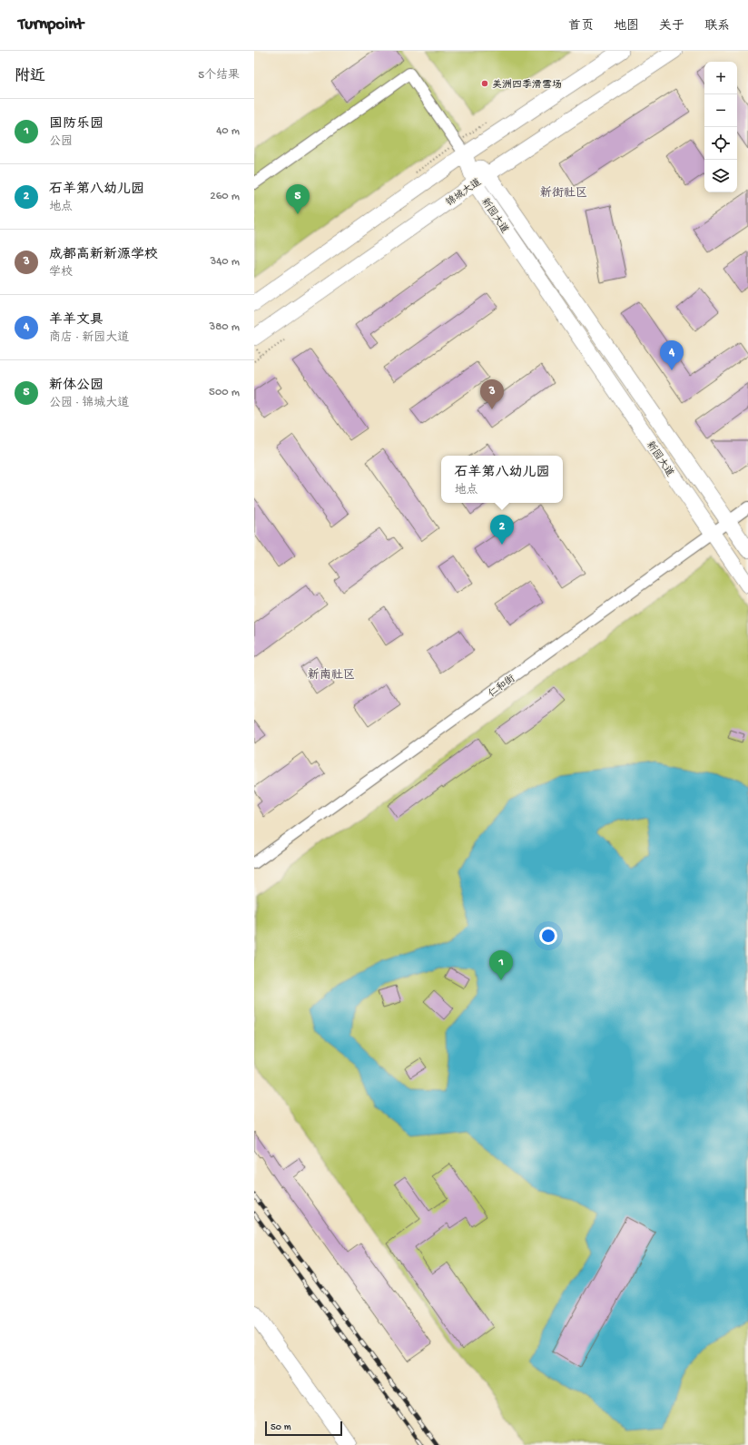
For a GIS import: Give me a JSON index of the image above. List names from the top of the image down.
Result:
{
  "streets": {
    "street": ["锦城大道", "新园大道", "仁和街"]
  },
  "crossings": [
    ["锦城大道", "新园大道"],
    ["新园大道", "仁和街"]
  ],
  "districts": ["新街社区", "新南社区"],
  "places": ["美洲四季滑雪场"],
  "scale_bar": "50 m",
  "page": {
    "header": "Turnpoint",
    "nav": [
      "首页",
      "地图",
      "关于",
      "联系"
    ],
    "heading": ["附近", "5个结果"],
    "map_buttons": ["+", "−"],
    "list": [
      {
        "mark": "1",
        "name": "国防乐园",
        "note": "公园",
        "value": "40 m"
      },
      {
        "mark": "2",
        "name": "石羊第八幼儿园",
        "note": "地点",
        "value": "260 m"
      },
      {
        "mark": "3",
        "name": "成都高新新源学校",
        "note": "学校",
        "value": "340 m"
      },
      {
        "mark": "4",
        "name": "羊羊文具",
        "note": "商店 · 新园大道",
        "value": "380 m"
      },
      {
        "mark": "5",
        "name": "新体公园",
        "note": "公园 · 锦城大道",
        "value": "500 m"
      }
    ],
    "pins": [
      "5",
      "4",
      "3",
      "2",
      "1"
    ],
    "popup": ["石羊第八幼儿园", "地点"],
    "scale": "50 m"
  }
}
